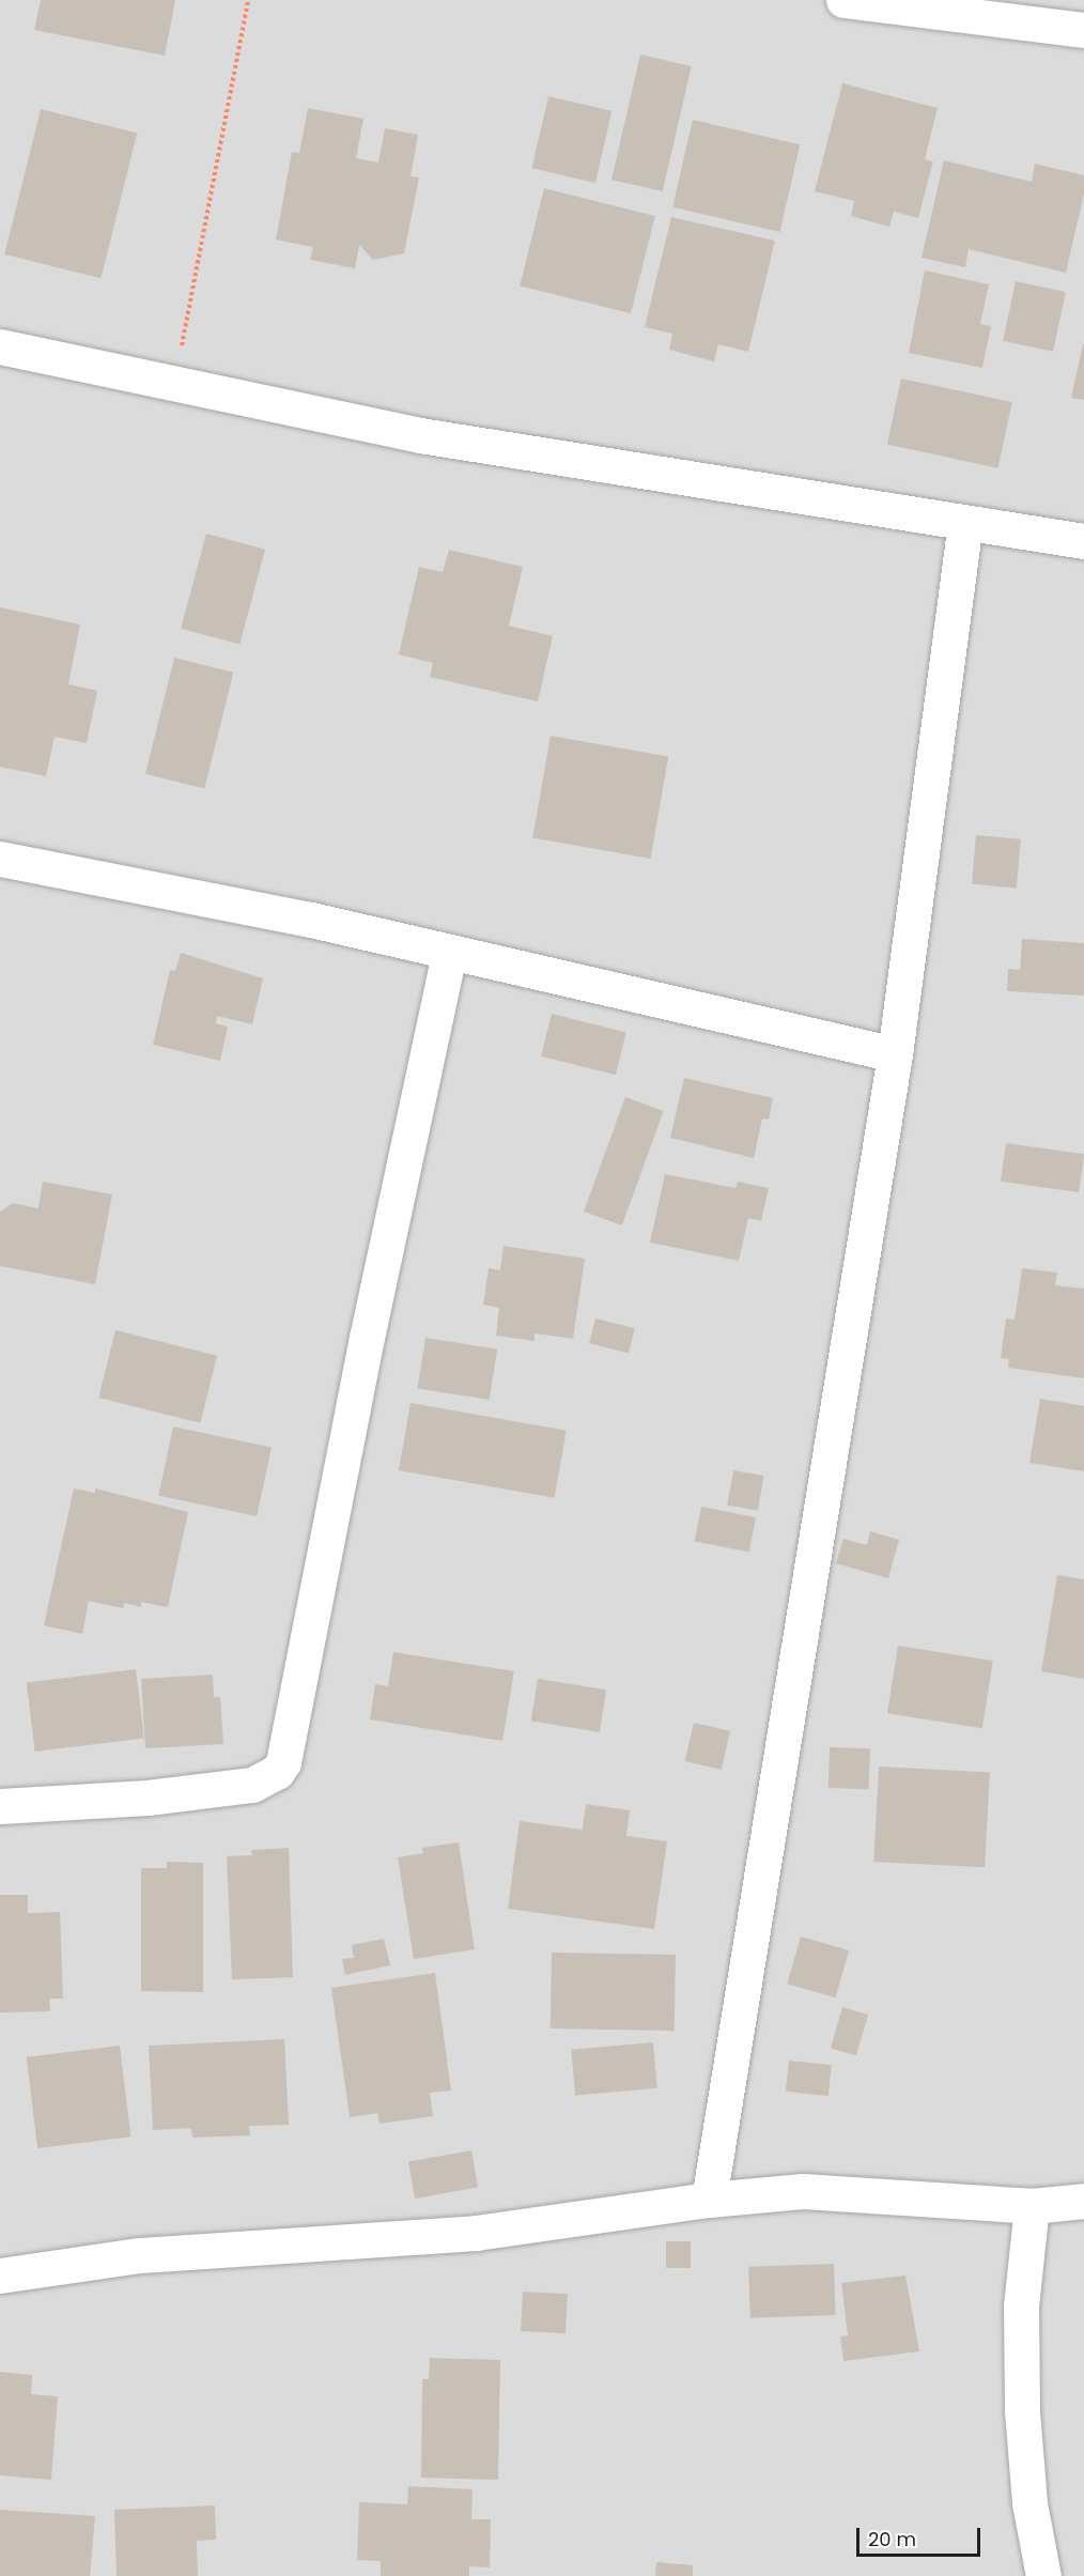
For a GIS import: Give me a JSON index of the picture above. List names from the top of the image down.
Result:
{
  "scale_bar": "20 m"
}
